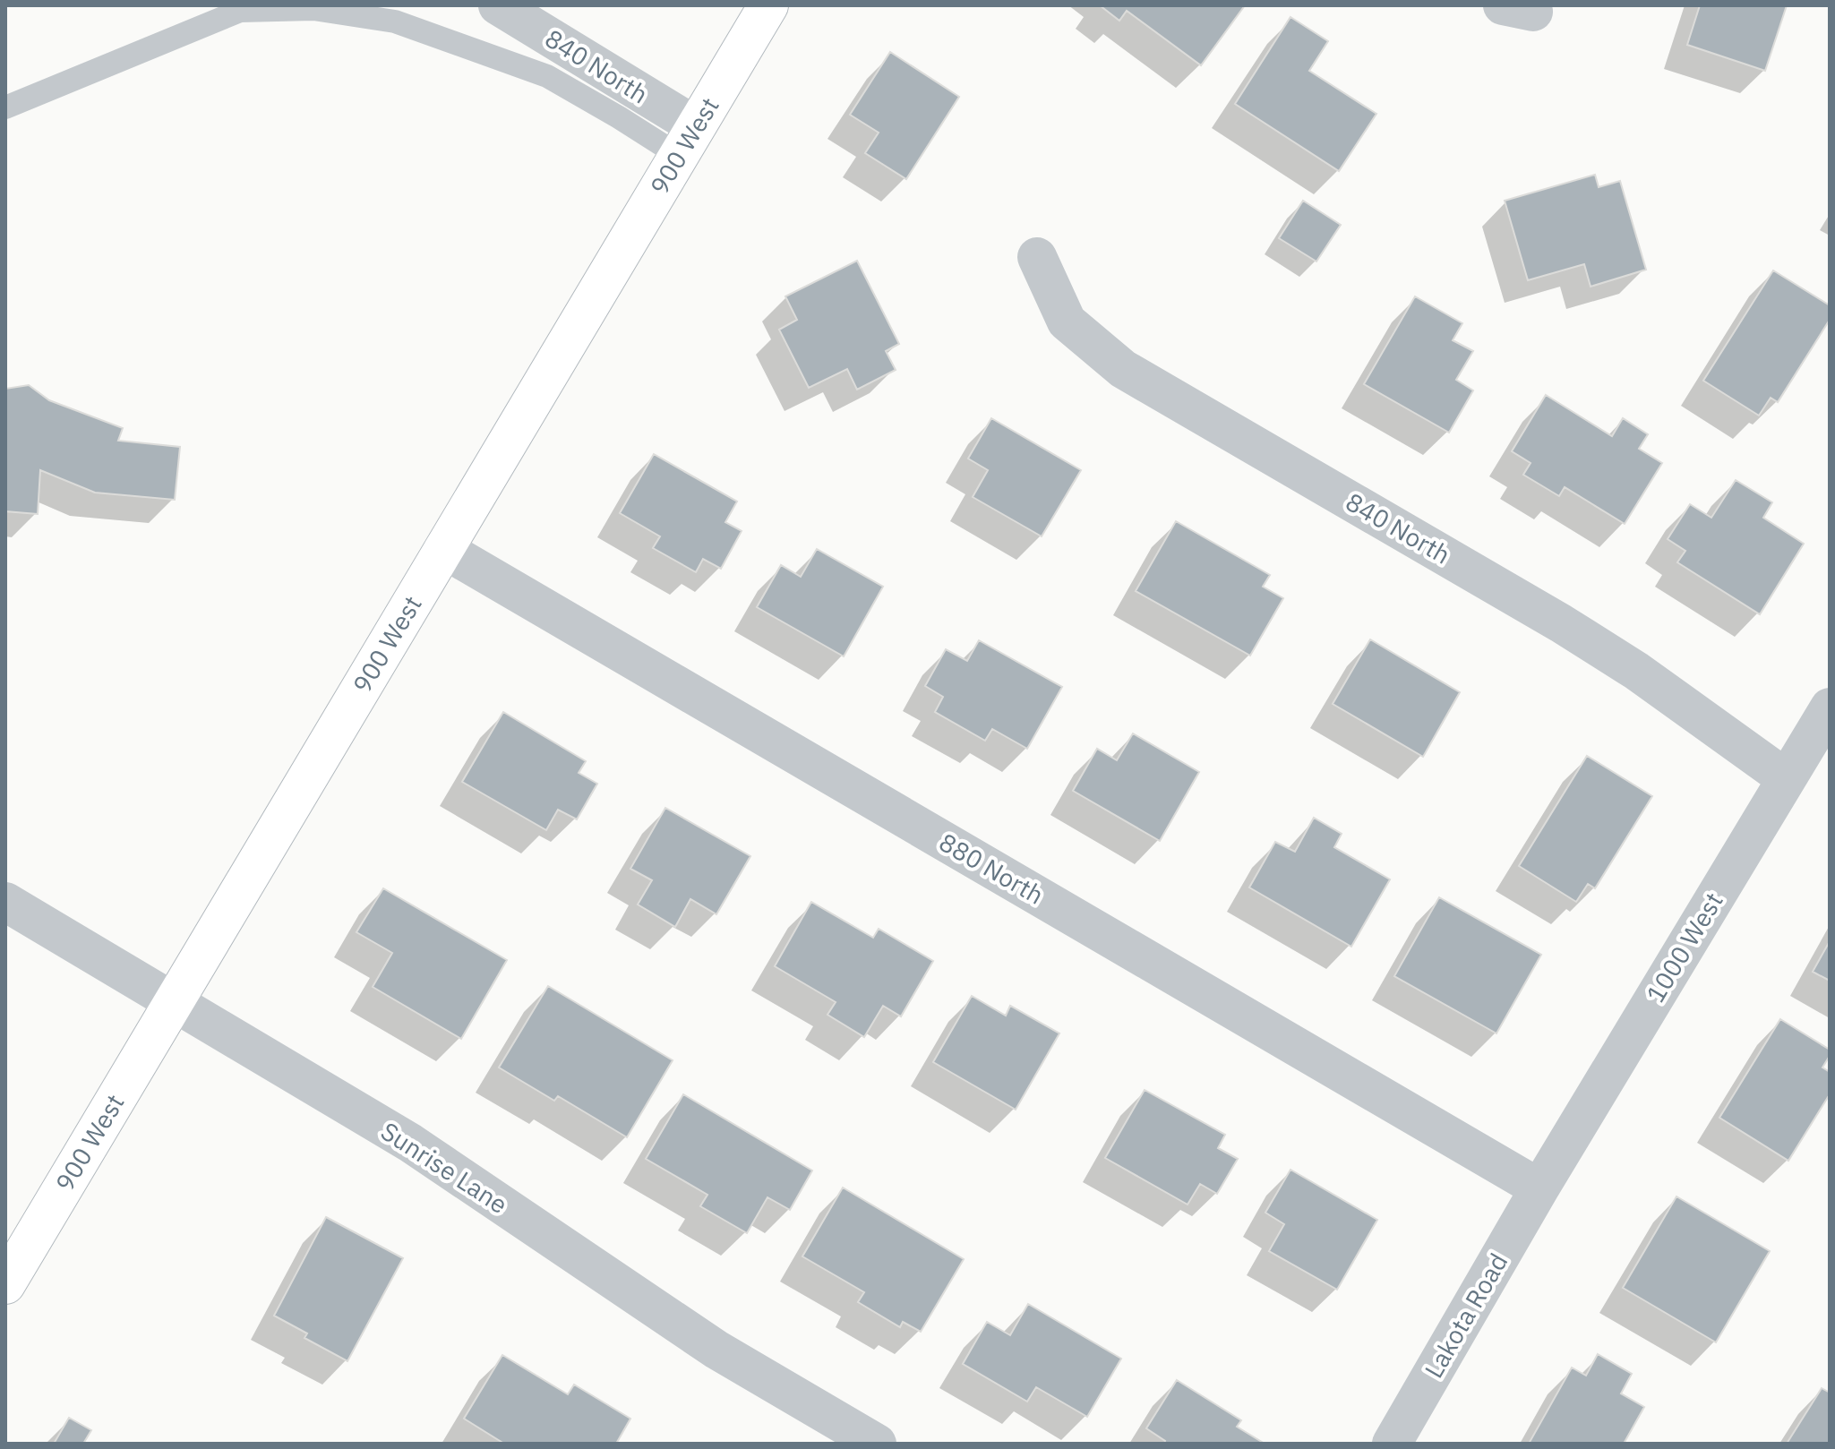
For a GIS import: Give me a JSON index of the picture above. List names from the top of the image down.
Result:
{
  "streets": {
    "street": [
      "840 North",
      "900 West",
      "880 North",
      "1000 West",
      "Sunrise Lane",
      "Lakota Road"
    ]
  },
  "crossings": [
    ["840 North", "900 West"],
    ["840 North", "1000 West"],
    ["900 West", "880 North"],
    ["900 West", "Sunrise Lane"],
    ["880 North", "1000 West"],
    ["880 North", "Lakota Road"],
    ["1000 West", "Lakota Road"]
  ]
}
